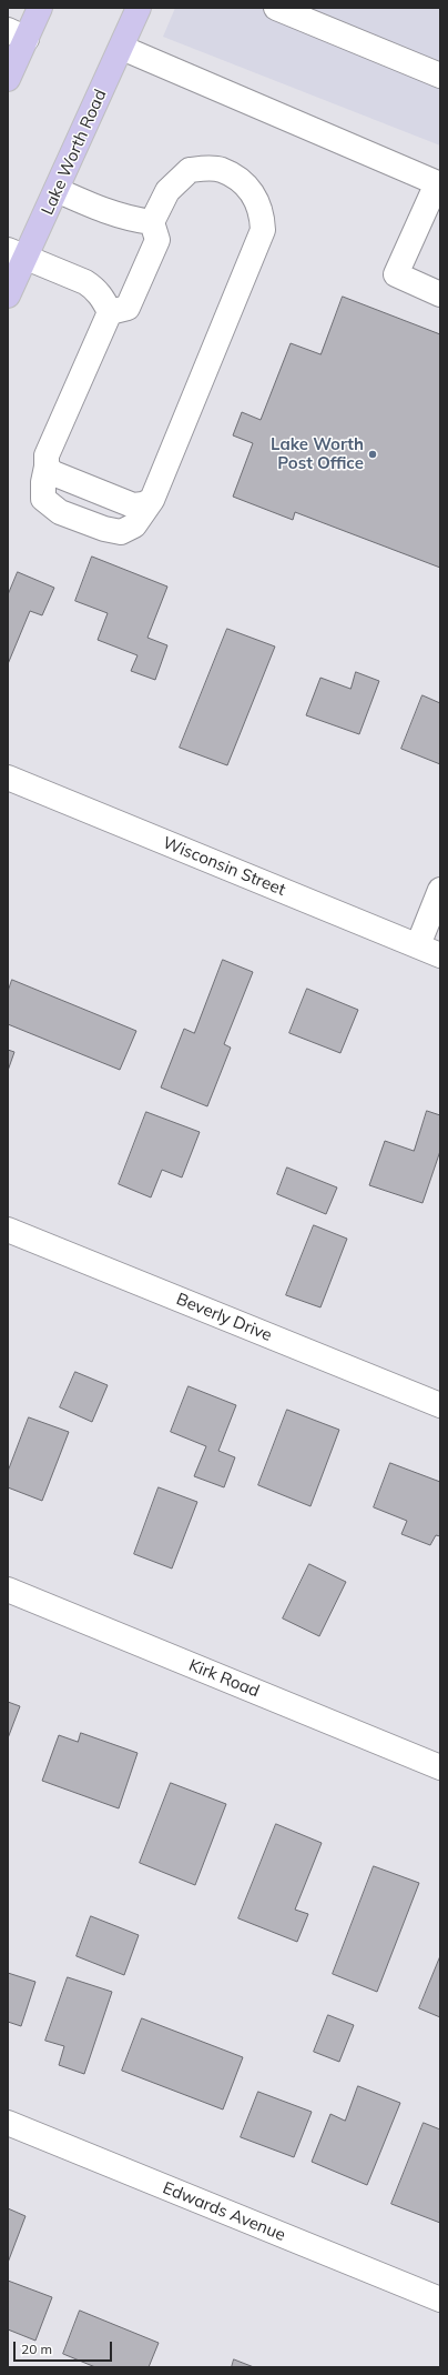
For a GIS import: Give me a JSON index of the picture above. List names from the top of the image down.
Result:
{
  "streets": {
    "main road": ["Lake Worth Road"],
    "street": [
      "Wisconsin Street",
      "Beverly Drive",
      "Kirk Road",
      "Edwards Avenue"
    ]
  },
  "places": ["Lake Worth Post Office"],
  "scale_bar": "20 m"
}
